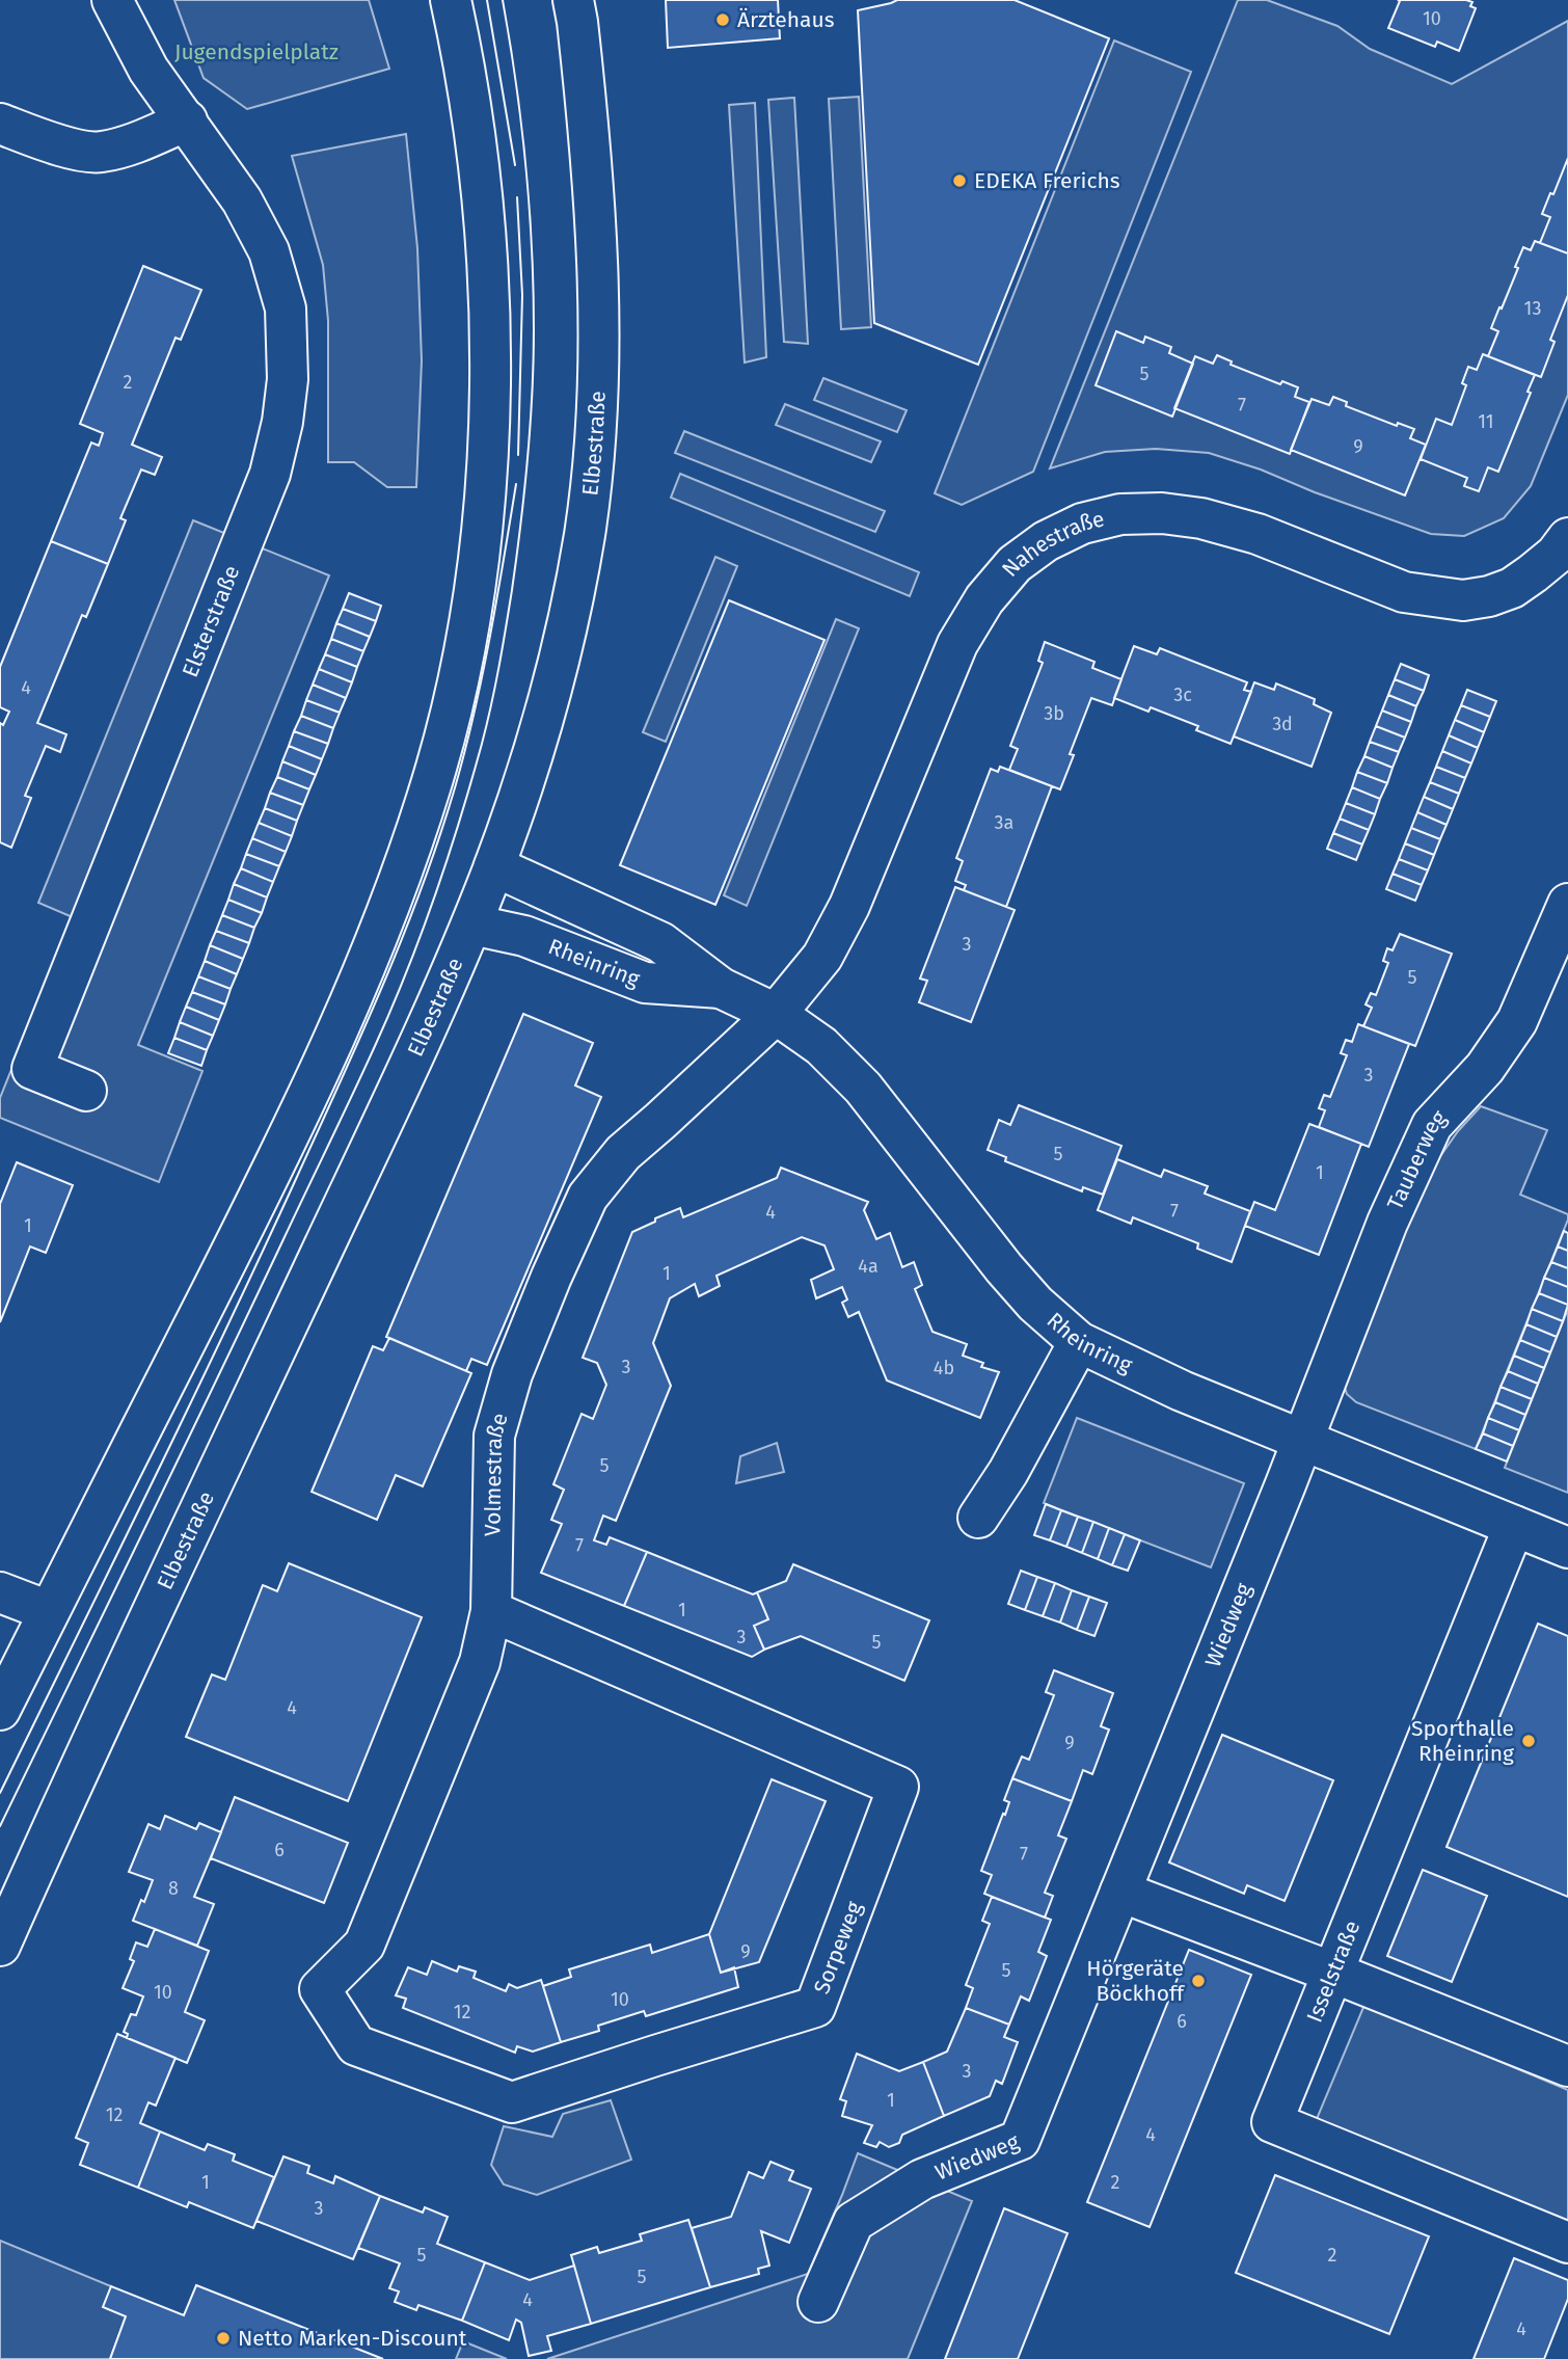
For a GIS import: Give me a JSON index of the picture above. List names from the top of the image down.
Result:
{
  "streets": {
    "street": [
      "Elbestraße",
      "Nahestraße",
      "Elsterstraße",
      "Rheinring",
      "Tauberweg",
      "Volmestraße",
      "Wiedweg",
      "Sorpeweg",
      "Isselstraße"
    ]
  },
  "crossings": [
    ["Elbestraße", "Rheinring"],
    ["Nahestraße", "Rheinring"],
    ["Nahestraße", "Volmestraße"],
    ["Rheinring", "Tauberweg"],
    ["Rheinring", "Volmestraße"],
    ["Rheinring", "Wiedweg"],
    ["Rheinring", "Isselstraße"],
    ["Tauberweg", "Wiedweg"],
    ["Volmestraße", "Sorpeweg"]
  ],
  "parks": ["Jugendspielplatz"],
  "places": [
    "Ärztehaus",
    "EDEKA Frerichs",
    "Sporthalle Rheinring",
    "Hörgeräte Böckhoff",
    "Netto Marken-Discount"
  ],
  "house_numbers": [
    "10",
    "13",
    "5",
    "2",
    "7",
    "11",
    "9",
    "4",
    "3c",
    "3b",
    "3d",
    "3a",
    "3",
    "5",
    "3",
    "5",
    "1",
    "7",
    "4",
    "1",
    "4a",
    "1",
    "3",
    "4b",
    "5",
    "7",
    "1",
    "3",
    "5",
    "4",
    "9",
    "6",
    "7",
    "8",
    "9",
    "5",
    "10",
    "10",
    "12",
    "6",
    "3",
    "1",
    "12",
    "4",
    "1",
    "2",
    "3",
    "5",
    "2",
    "5",
    "4",
    "4"
  ]
}
